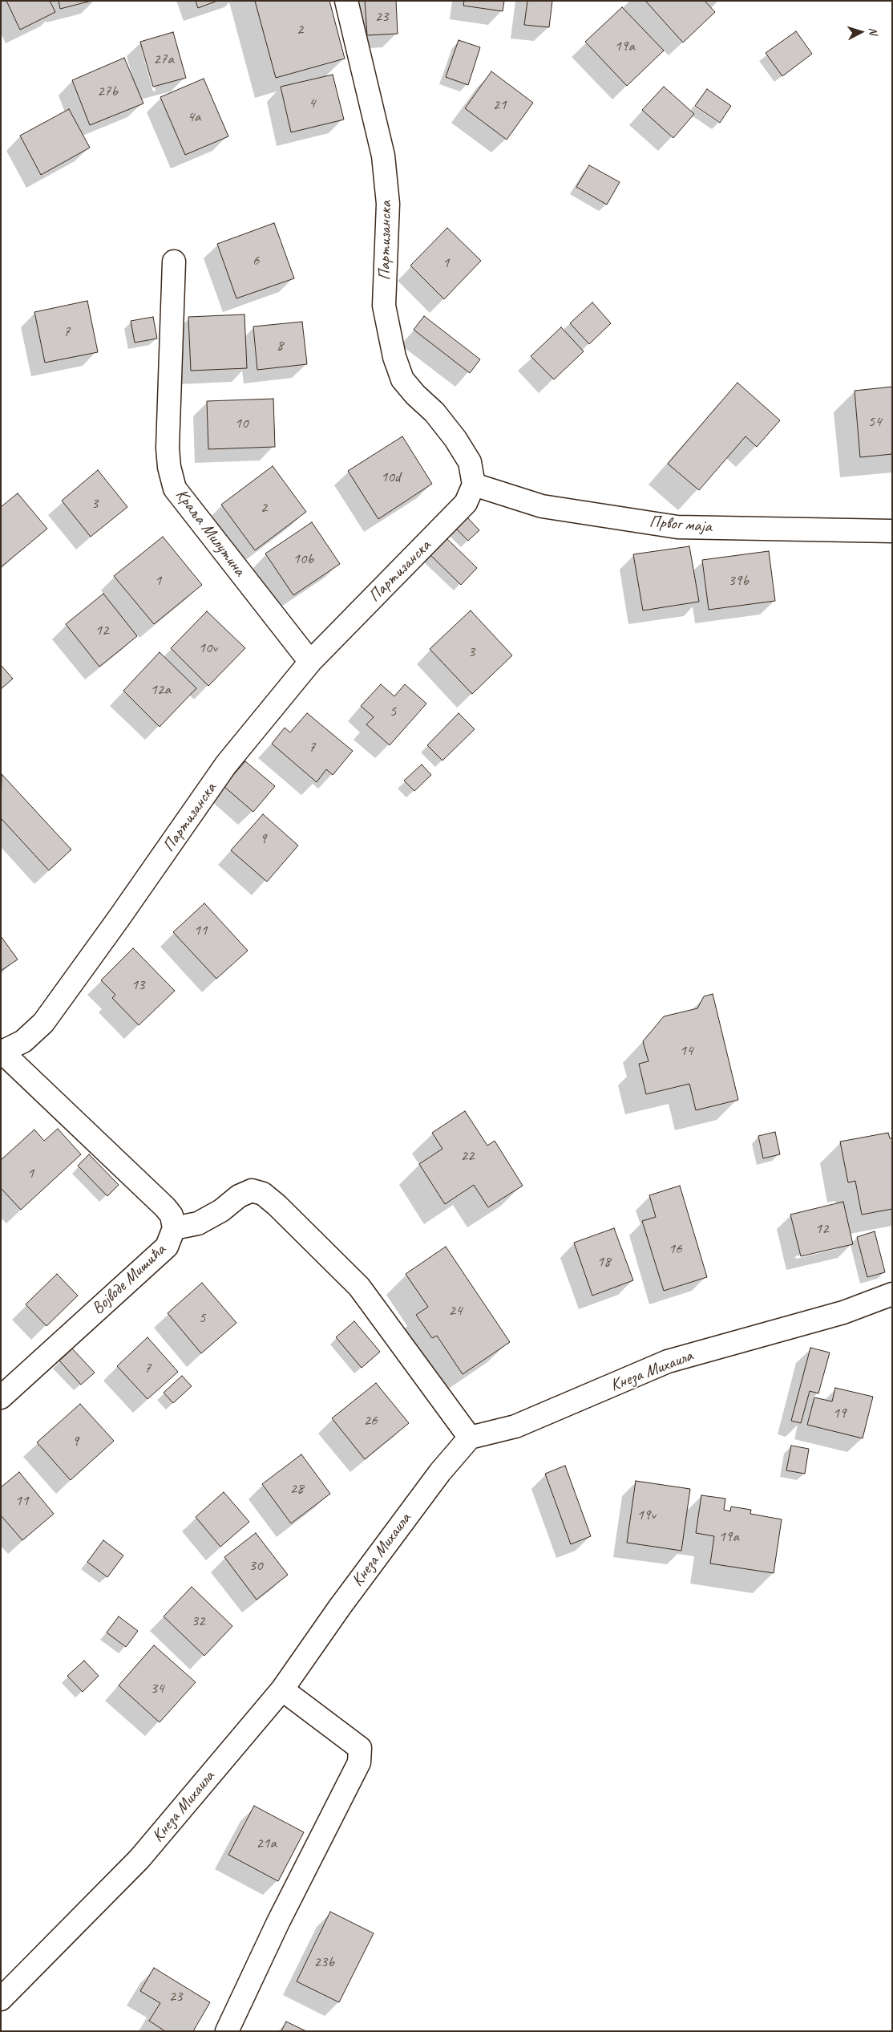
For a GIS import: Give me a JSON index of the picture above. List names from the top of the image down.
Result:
{
  "streets": {
    "street": [
      "Партизанска",
      "Првог маја",
      "Краља Милутина",
      "Војводе Мишића",
      "Кнеза Михаила"
    ]
  },
  "crossings": [
    ["Партизанска", "Првог маја"],
    ["Партизанска", "Краља Милутина"],
    ["Партизанска", "Војводе Мишића"]
  ],
  "house_numbers": [
    "23",
    "2",
    "19a",
    "27a",
    "27b",
    "4",
    "21",
    "4a",
    "6",
    "1",
    "7",
    "8",
    "54",
    "10",
    "10d",
    "3",
    "2",
    "10b",
    "1",
    "39b",
    "12",
    "10v",
    "3",
    "12a",
    "5",
    "7",
    "9",
    "11",
    "13",
    "14",
    "22",
    "1",
    "12",
    "16",
    "18",
    "24",
    "5",
    "7",
    "19",
    "26",
    "9",
    "28",
    "11",
    "19v",
    "19a",
    "30",
    "32",
    "34",
    "21a",
    "23b",
    "23"
  ],
  "north": "right"
}
